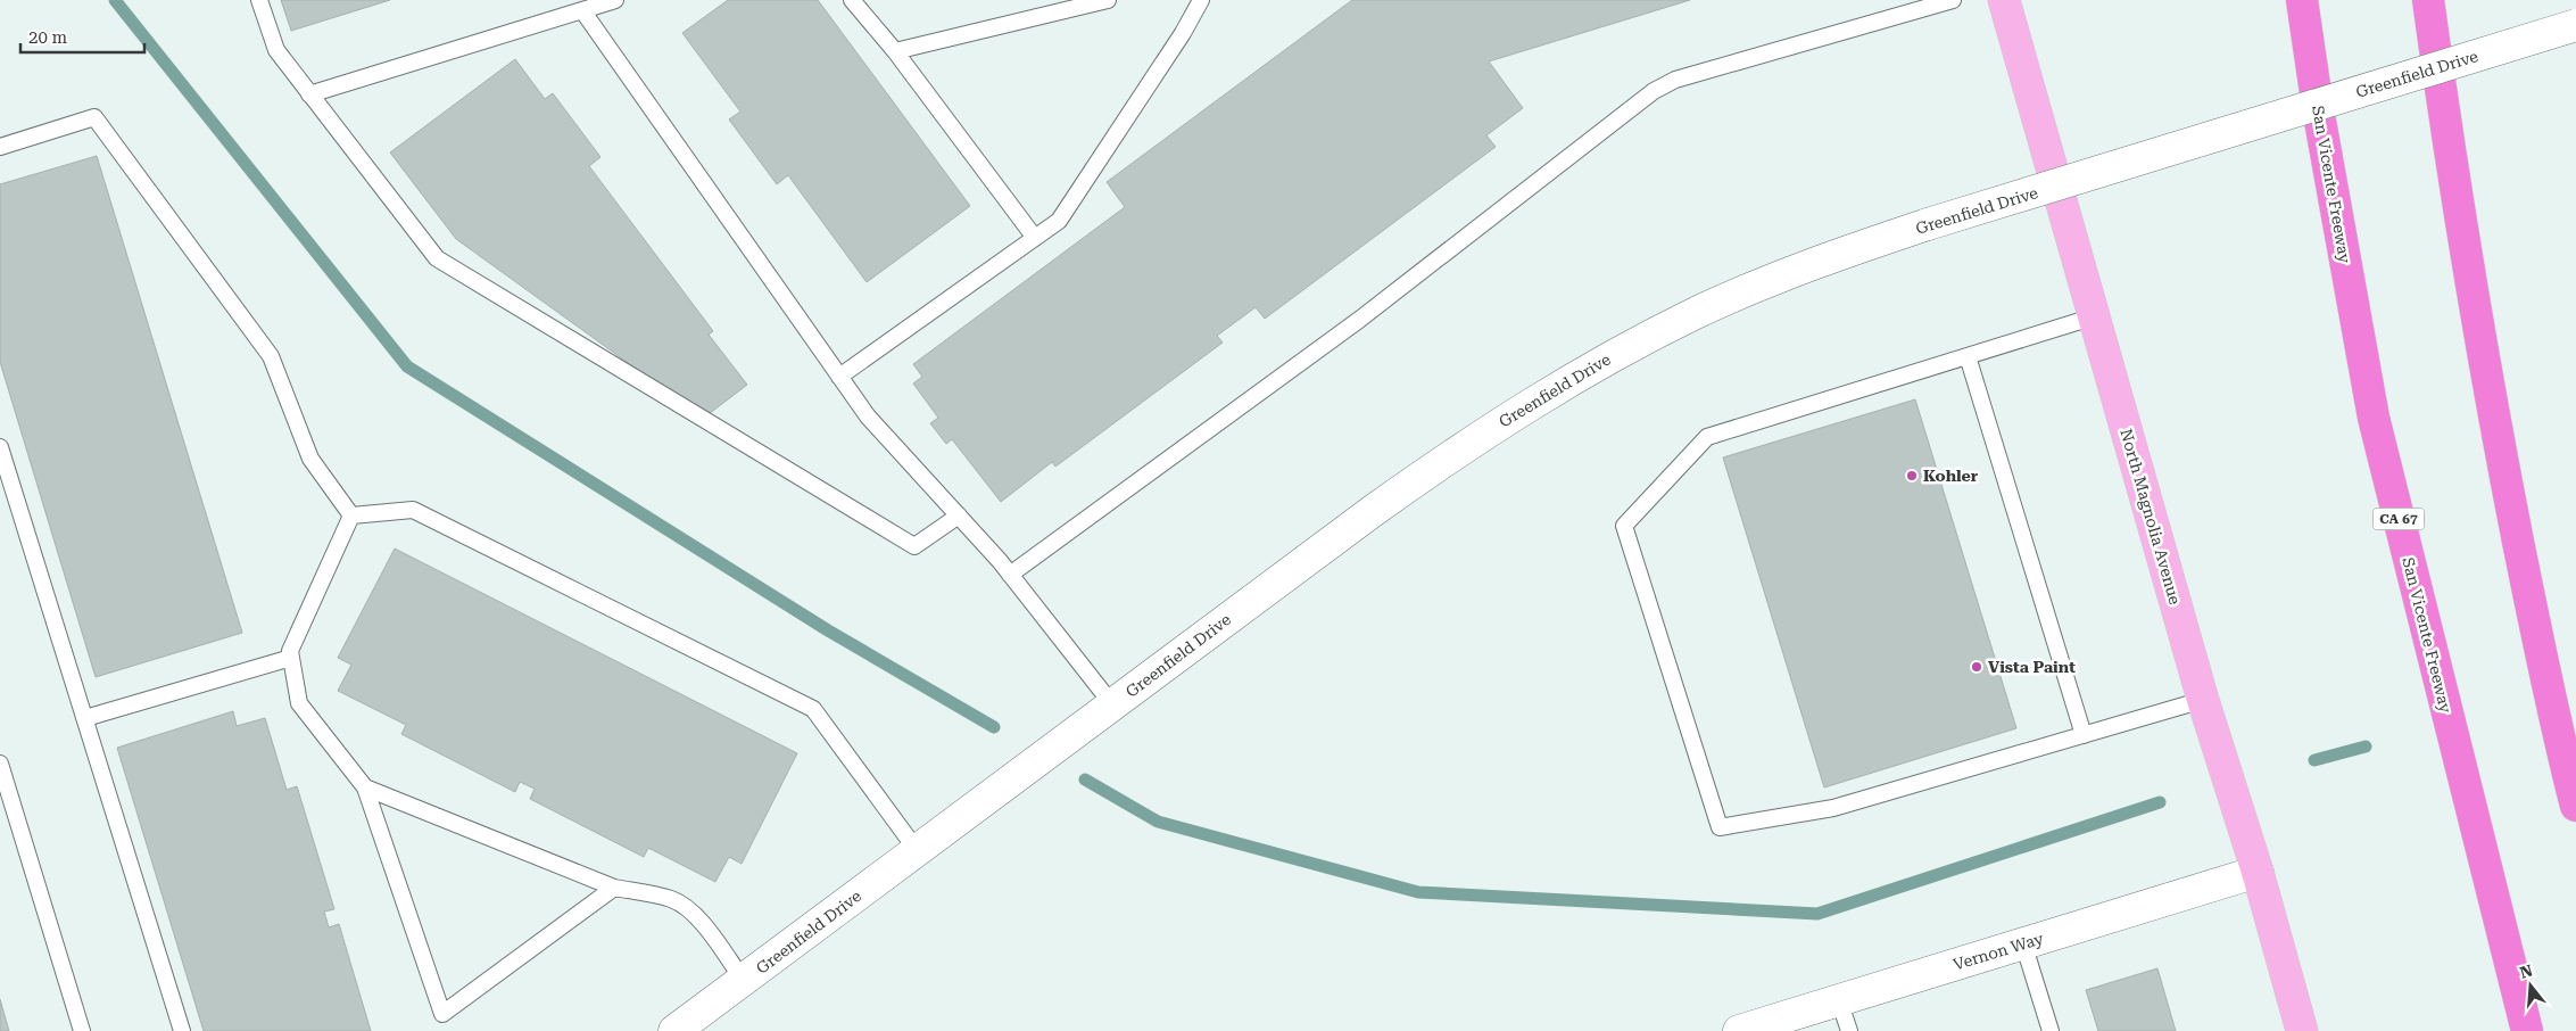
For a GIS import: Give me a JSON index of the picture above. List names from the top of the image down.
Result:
{
  "streets": {
    "highway": ["San Vicente Freeway", "CA 67"],
    "main road": ["Greenfield Drive", "North Magnolia Avenue", "Vernon Way"]
  },
  "crossings": [
    ["North Magnolia Avenue", "Vernon Way"]
  ],
  "places": ["Kohler", "Vista Paint"],
  "scale_bar": "20 m",
  "north": "top"
}
